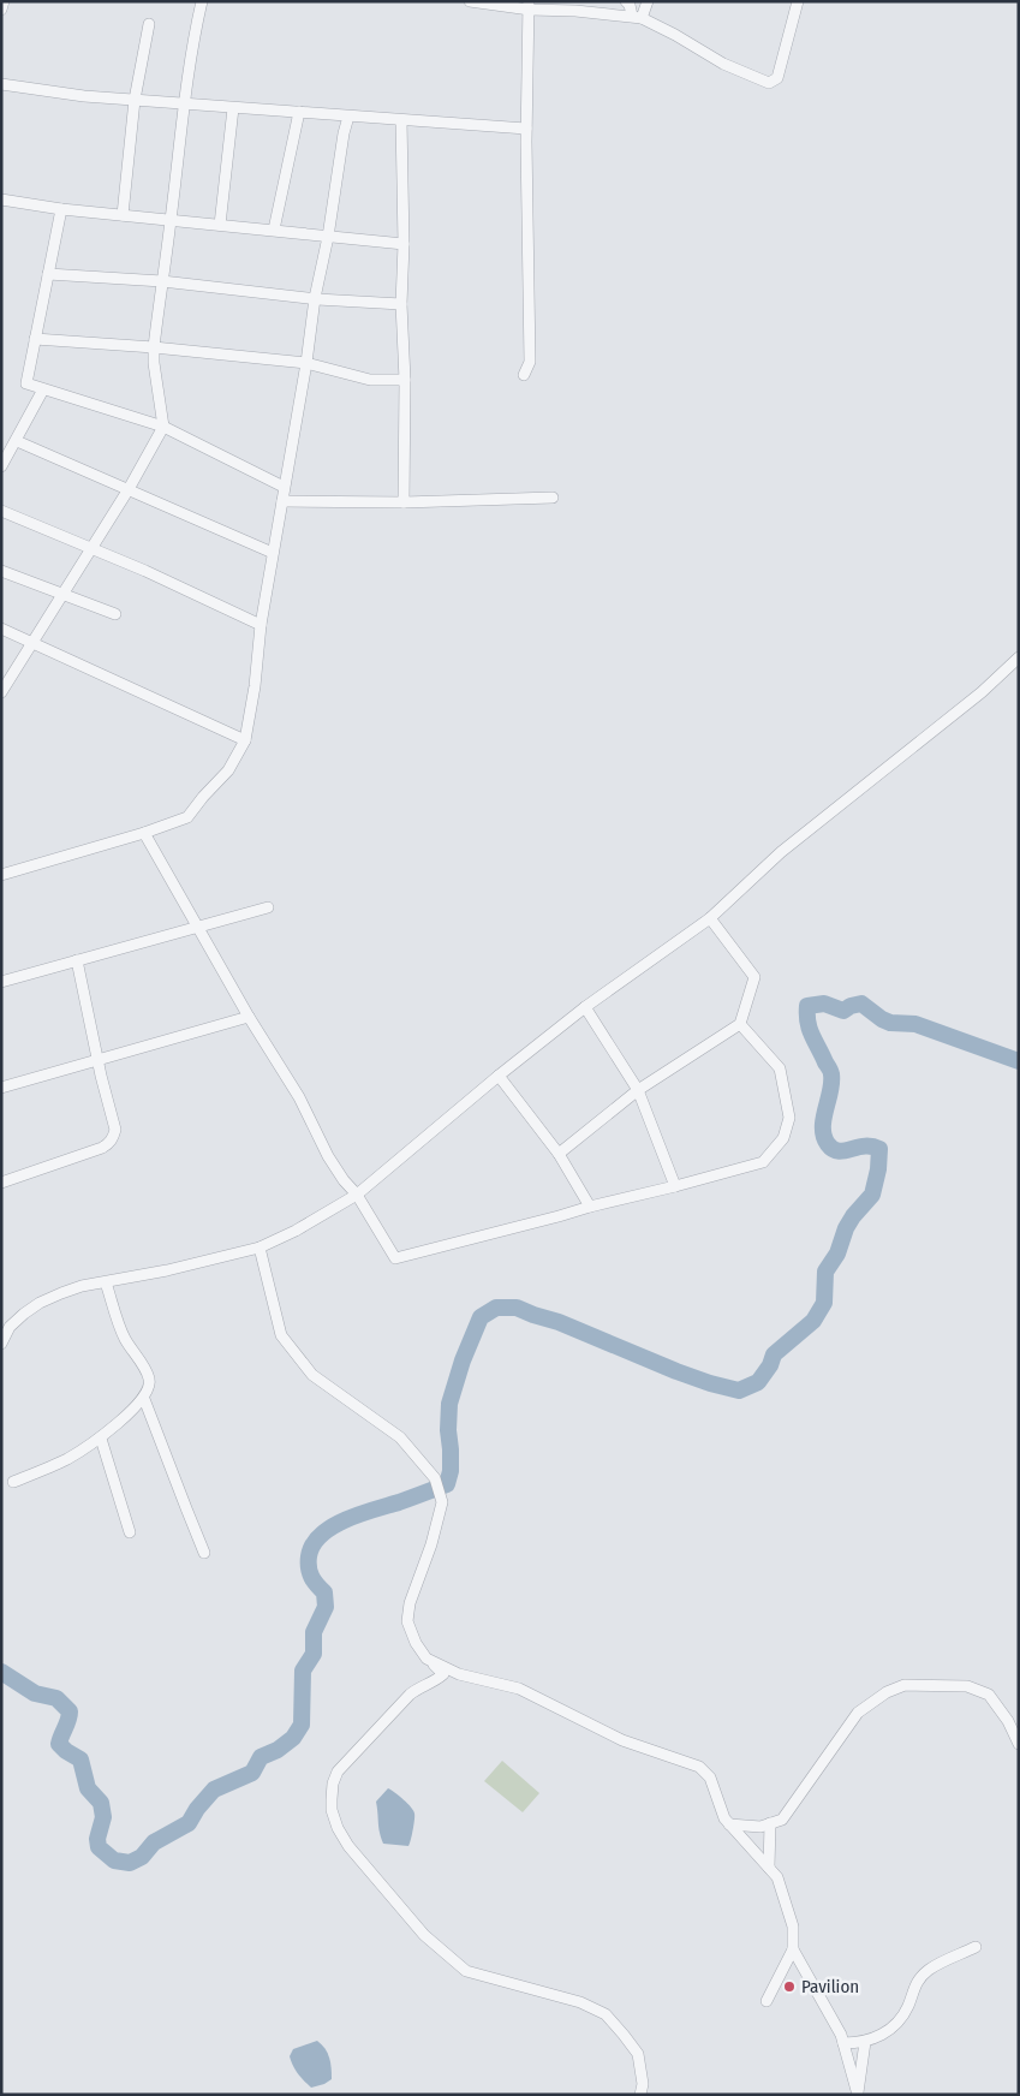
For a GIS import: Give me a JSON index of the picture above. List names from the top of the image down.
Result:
{
  "places": ["Pavilion"]
}
